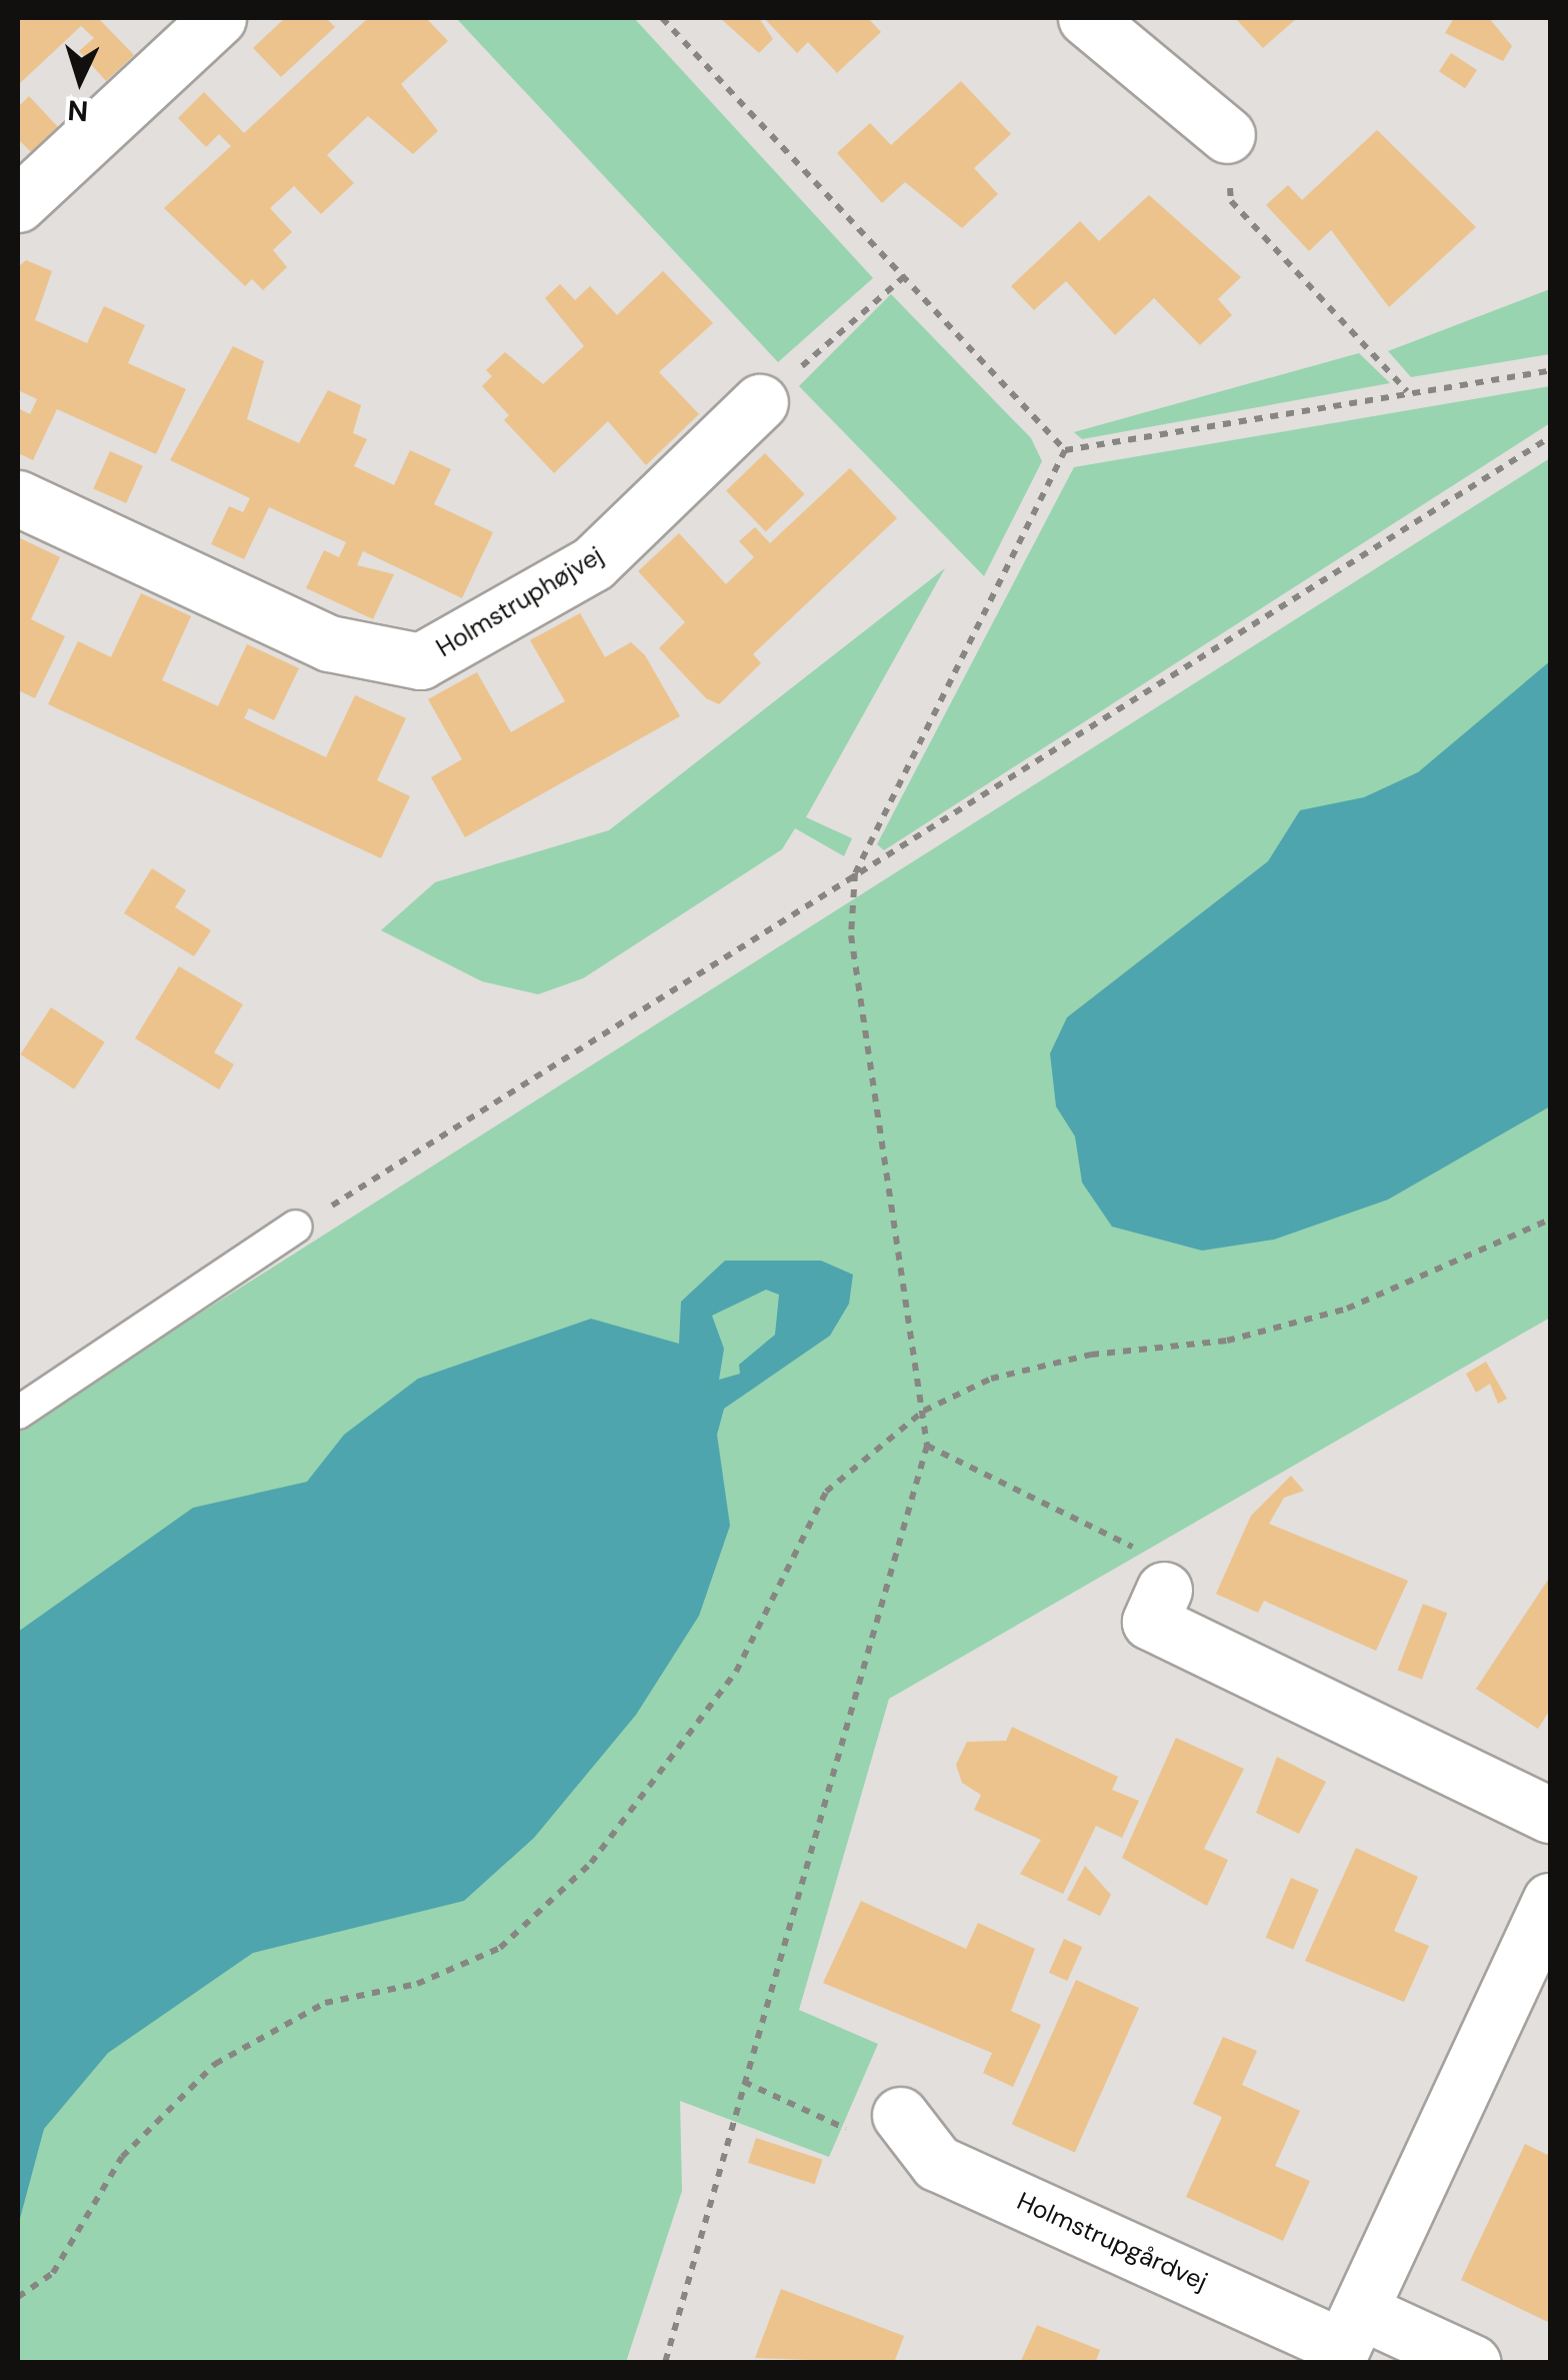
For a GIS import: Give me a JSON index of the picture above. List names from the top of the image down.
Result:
{
  "streets": {
    "street": ["Holmstruphøjvej", "Holmstrupgårdvej"]
  },
  "north": "bottom"
}
